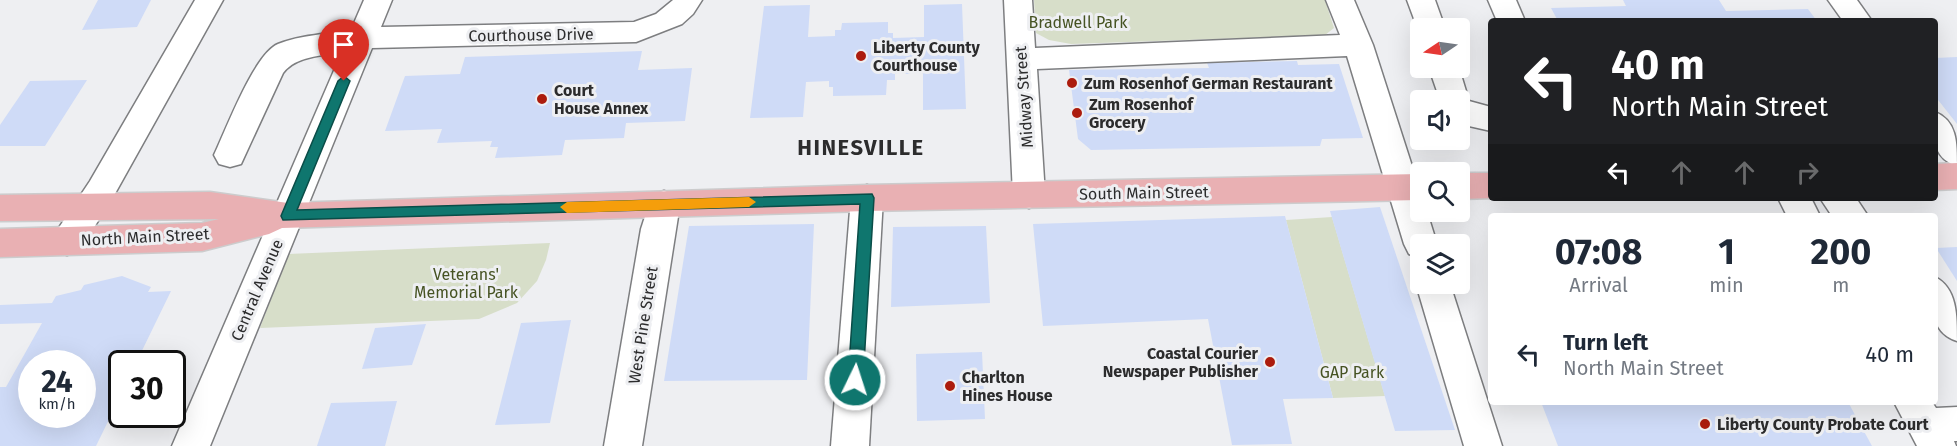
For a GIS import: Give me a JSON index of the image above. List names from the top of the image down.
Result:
{
  "streets": {
    "main road": ["South Main Street", "North Main Street"],
    "street": [
      "Courthouse Drive",
      "Midway Street",
      "Central Avenue",
      "West Pine Street"
    ]
  },
  "crossings": [
    ["Courthouse Drive", "Central Avenue"],
    ["Midway Street", "South Main Street"],
    ["South Main Street", "North Main Street"],
    ["North Main Street", "Central Avenue"],
    ["North Main Street", "West Pine Street"]
  ],
  "districts": ["HINESVILLE"],
  "parks": ["Bradwell Park", "Veterans' Memorial Park", "GAP Park"],
  "places": [
    "Liberty County Courthouse",
    "Zum Rosenhof German Restaurant",
    "Court House Annex",
    "Zum Rosenhof Grocery",
    "Coastal Courier Newspaper Publisher",
    "Charlton Hines House",
    "Liberty County Probate Court"
  ],
  "north": "left",
  "page": {
    "turn": ["40 m", "North Main Street"],
    "eta": [
      "07:08",
      "Arrival",
      "1",
      "min",
      "200",
      "m"
    ],
    "list": [
      {
        "name": "Turn left",
        "note": "North Main Street",
        "value": "40 m"
      }
    ],
    "speed": "24 km/h",
    "limit": "30"
  }
}
